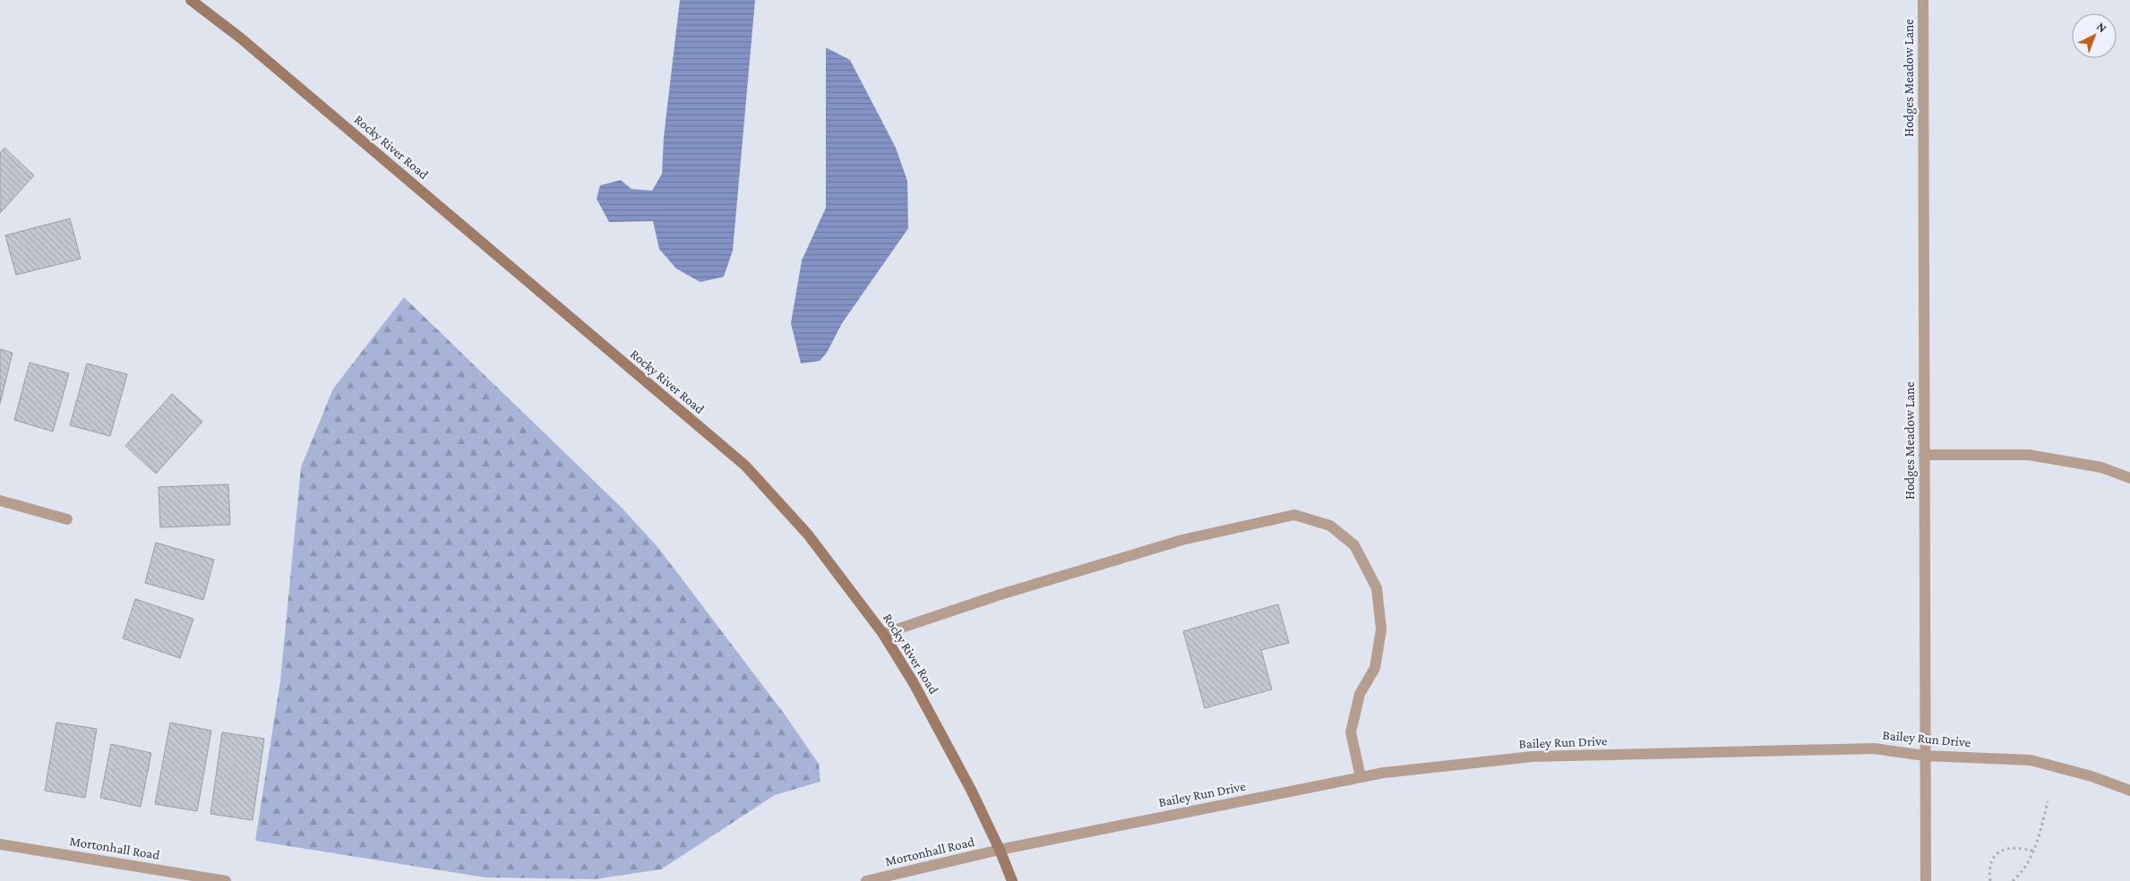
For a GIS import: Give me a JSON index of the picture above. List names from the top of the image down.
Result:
{
  "streets": {
    "street": [
      "Hodges Meadow Lane",
      "Rocky River Road",
      "Bailey Run Drive",
      "Mortonhall Road"
    ]
  },
  "crossings": [
    ["Hodges Meadow Lane", "Bailey Run Drive"],
    ["Rocky River Road", "Bailey Run Drive"],
    ["Rocky River Road", "Mortonhall Road"],
    ["Bailey Run Drive", "Mortonhall Road"]
  ],
  "north": "top right"
}
